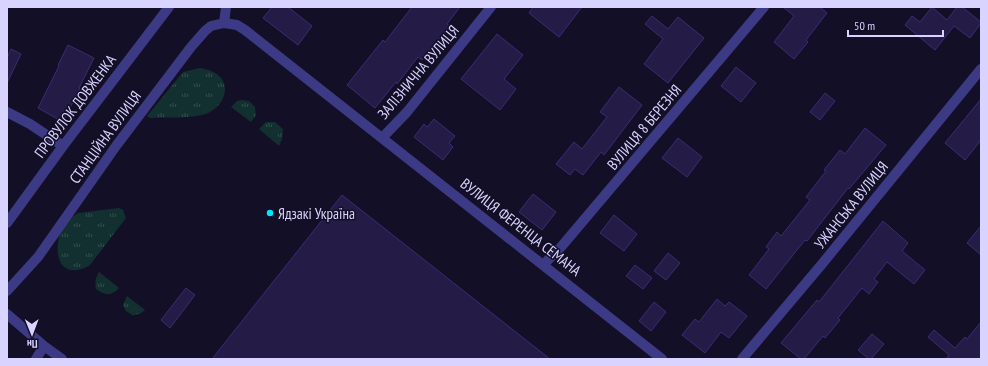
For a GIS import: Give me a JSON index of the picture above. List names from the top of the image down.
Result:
{
  "streets": {
    "street": [
      "ЗАЛІЗНИЧНА ВУЛИЦЯ",
      "ПРОВУЛОК ДОВЖЕНКА",
      "ВУЛИЦЯ 8 БЕРЕЗНЯ",
      "СТАНЦІЙНА ВУЛИЦЯ",
      "УЖАНСЬКА ВУЛИЦЯ",
      "ВУЛИЦЯ ФЕРЕНЦА СЕМАНА"
    ]
  },
  "crossings": [
    ["ЗАЛІЗНИЧНА ВУЛИЦЯ", "ВУЛИЦЯ ФЕРЕНЦА СЕМАНА"],
    ["ВУЛИЦЯ 8 БЕРЕЗНЯ", "ВУЛИЦЯ ФЕРЕНЦА СЕМАНА"],
    ["СТАНЦІЙНА ВУЛИЦЯ", "ВУЛИЦЯ ФЕРЕНЦА СЕМАНА"]
  ],
  "places": ["Ядзакі Україна"],
  "scale_bar": "50 m",
  "north": "bottom"
}
